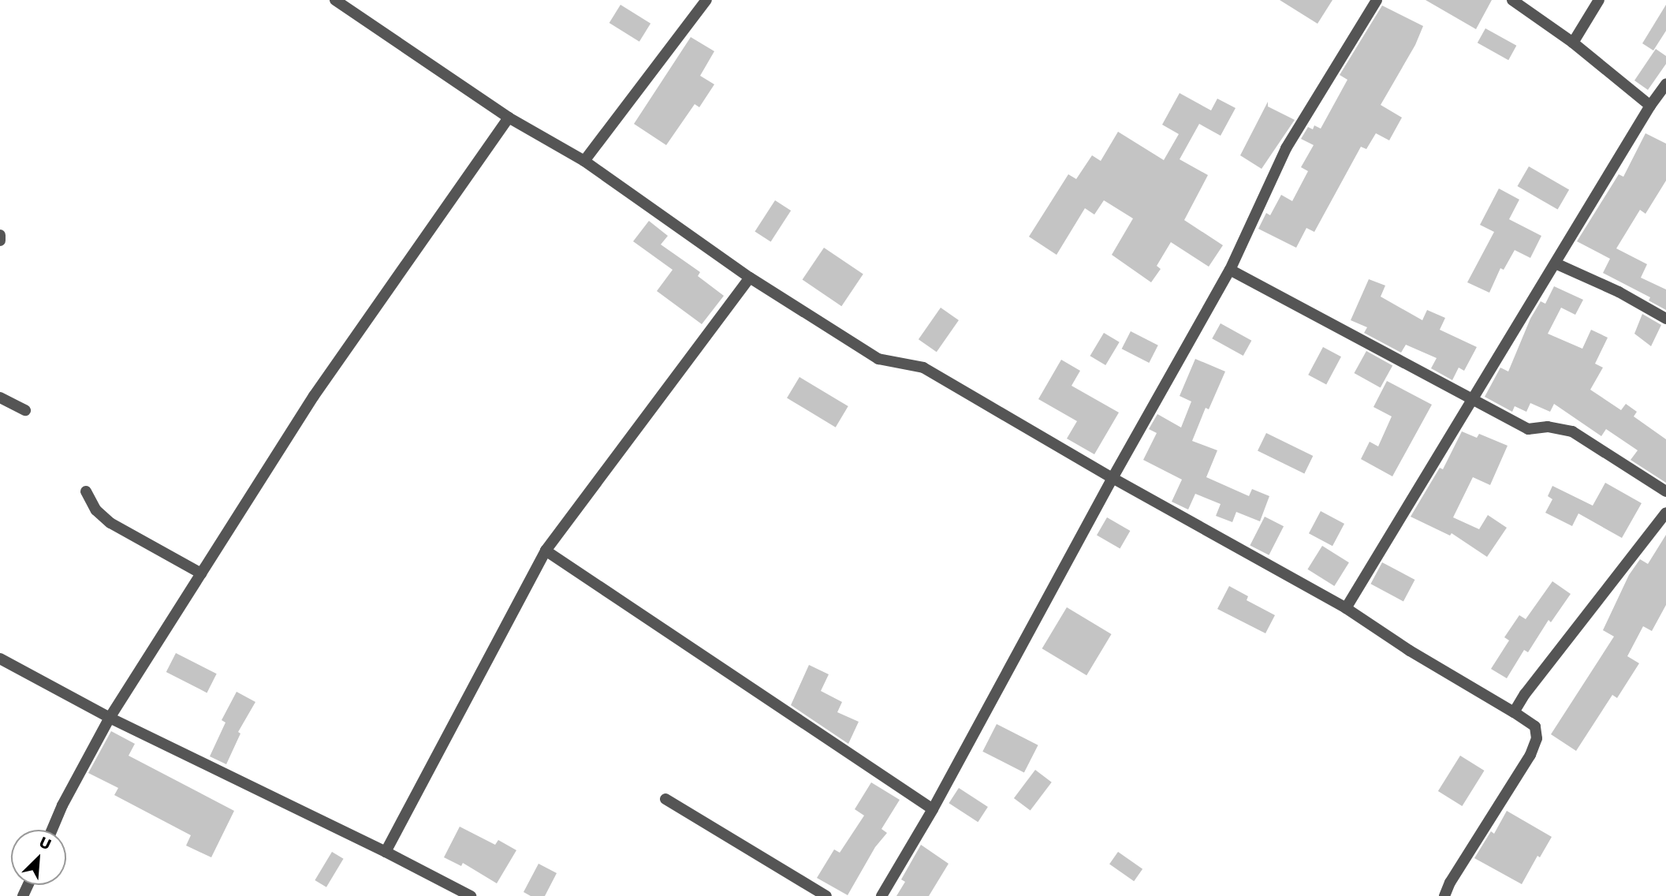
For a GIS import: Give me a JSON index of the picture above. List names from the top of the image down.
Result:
{
  "north": "top right"
}
